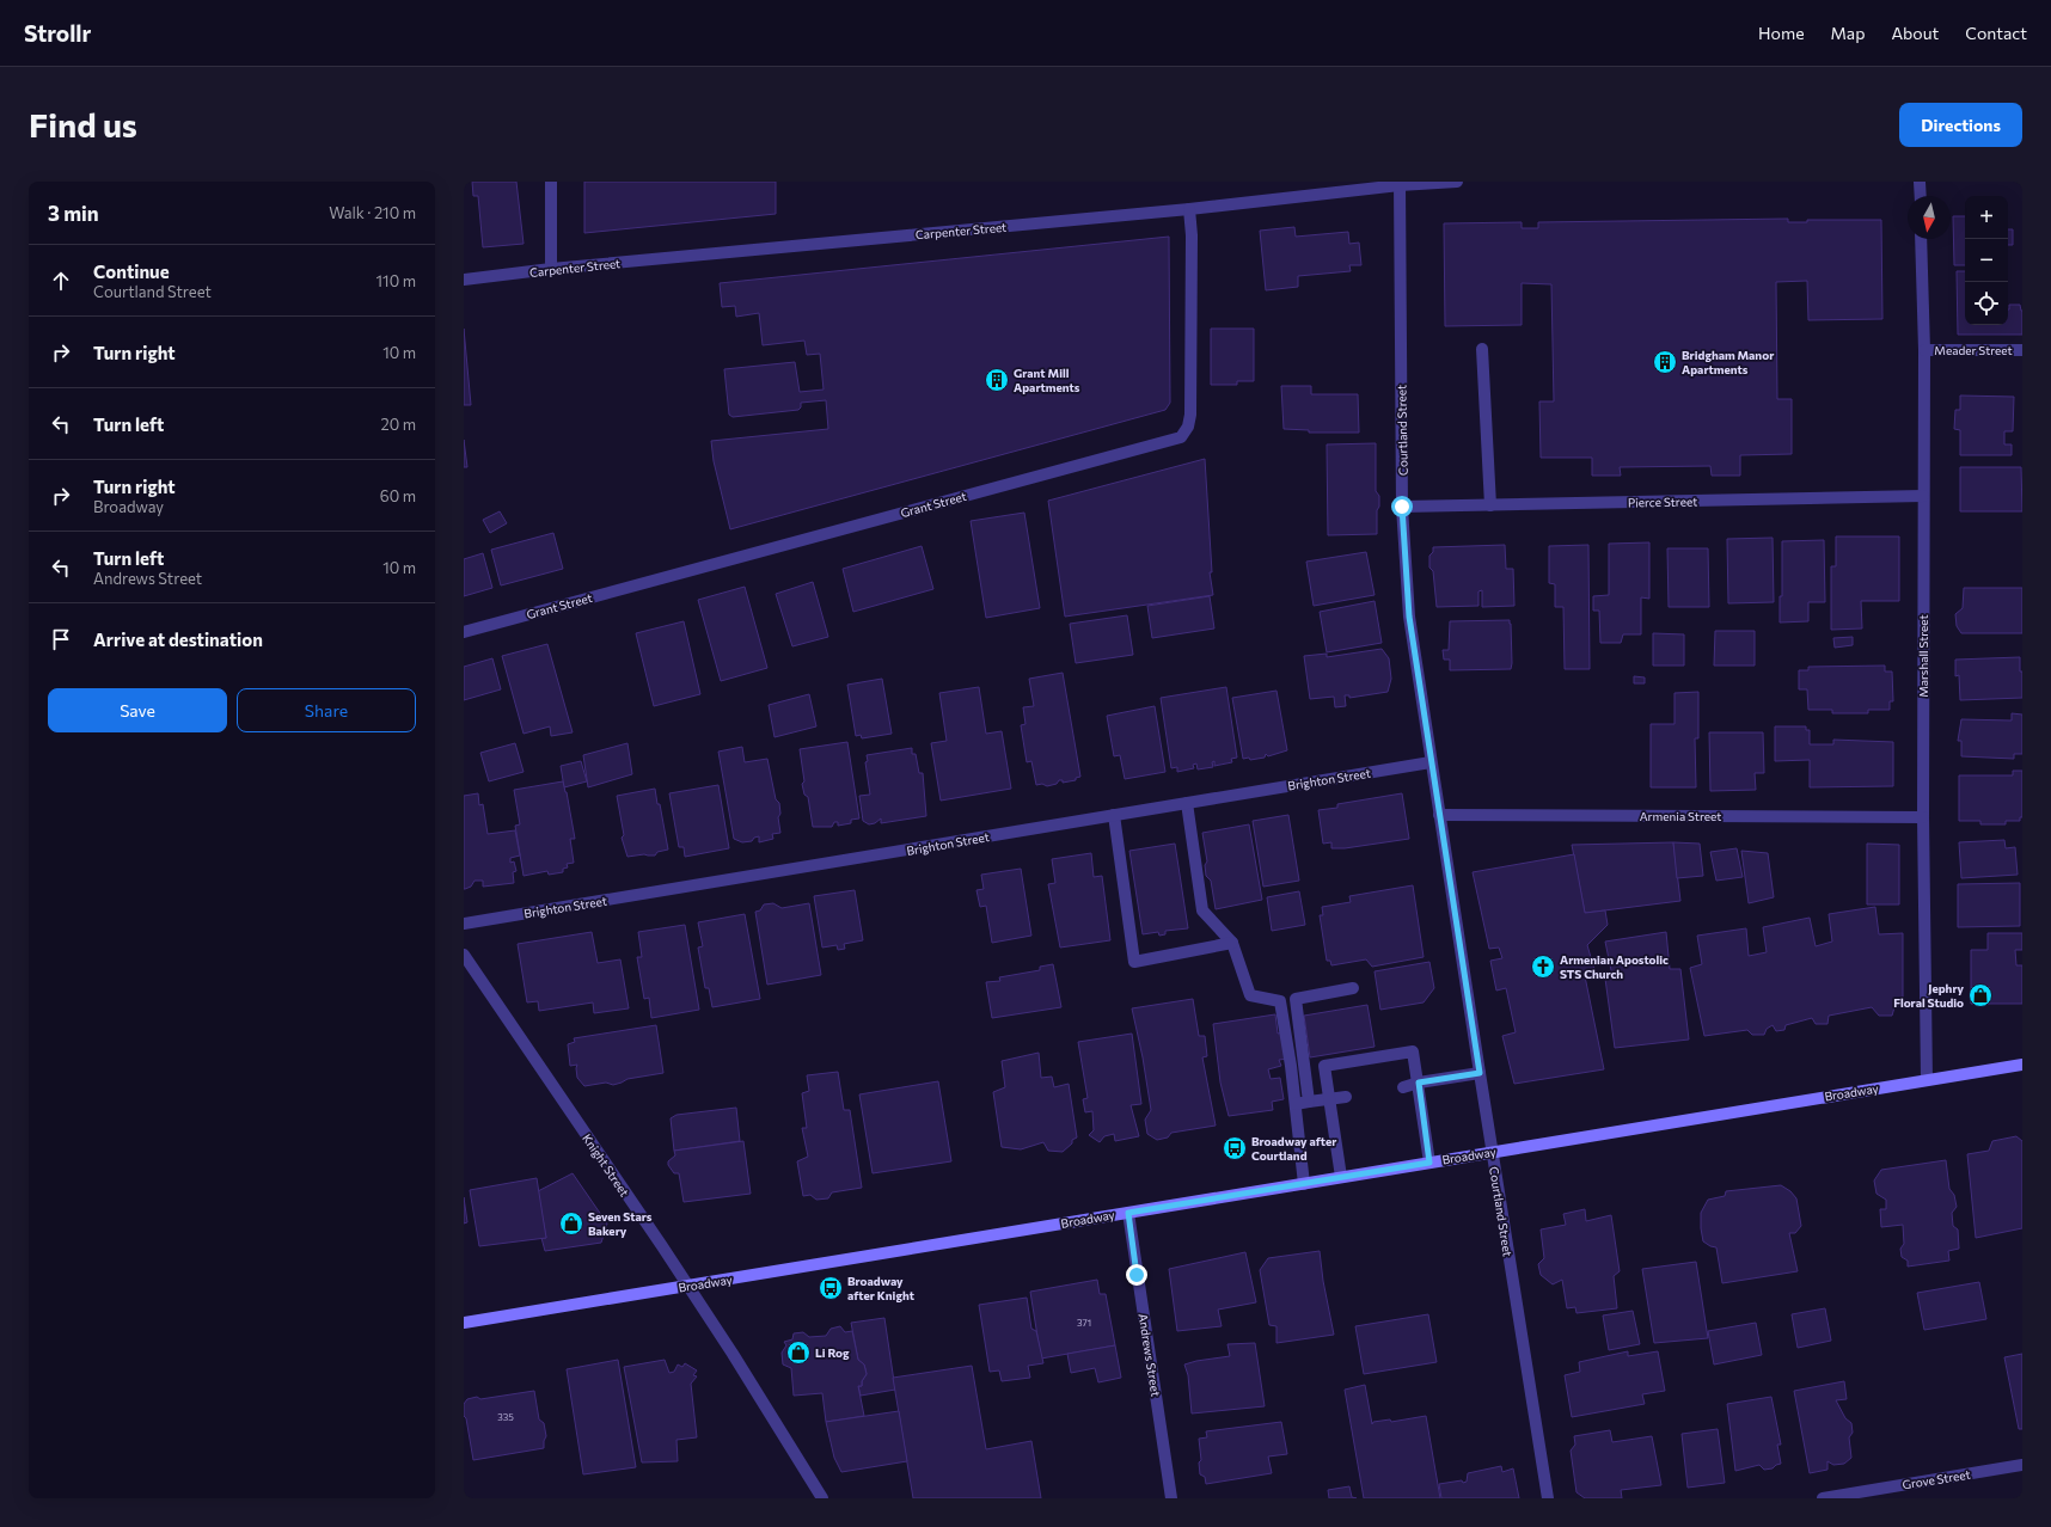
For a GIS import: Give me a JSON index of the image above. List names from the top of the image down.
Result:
{
  "streets": {
    "main road": ["Broadway"],
    "street": [
      "Carpenter Street",
      "Meader Street",
      "Courtland Street",
      "Pierce Street",
      "Grant Street",
      "Marshall Street",
      "Brighton Street",
      "Armenia Street",
      "Knight Street",
      "Andrews Street",
      "Grove Street"
    ]
  },
  "crossings": [
    ["Carpenter Street", "Courtland Street"],
    ["Carpenter Street", "Grant Street"],
    ["Meader Street", "Marshall Street"],
    ["Courtland Street", "Pierce Street"],
    ["Courtland Street", "Brighton Street"],
    ["Courtland Street", "Armenia Street"],
    ["Courtland Street", "Broadway"],
    ["Pierce Street", "Marshall Street"],
    ["Marshall Street", "Armenia Street"],
    ["Marshall Street", "Broadway"],
    ["Broadway", "Knight Street"],
    ["Broadway", "Andrews Street"]
  ],
  "places": {
    "building": ["Bridgham Manor Apartments", "Grant Mill Apartments"],
    "church": ["Armenian Apostolic STS Church"],
    "shop": ["Jephry Floral Studio", "Seven Stars Bakery", "Li Rog"],
    "bus stop": ["Broadway after Courtland", "Broadway after Knight"]
  },
  "house_numbers": ["371", "335"],
  "north": "bottom",
  "page": {
    "header": "Strollr",
    "nav": [
      "Home",
      "Map",
      "About",
      "Contact"
    ],
    "buttons": [
      "Directions",
      ["Save", "Share"]
    ],
    "title": "Find us",
    "heading": ["3 min", "Walk · 210 m"],
    "map_buttons": ["+", "−"],
    "list": [
      ["Continue", "Courtland Street", "110 m"],
      ["Turn right", "10 m"],
      ["Turn left", "20 m"],
      ["Turn right", "Broadway", "60 m"],
      ["Turn left", "Andrews Street", "10 m"],
      "Arrive at destination"
    ]
  }
}
